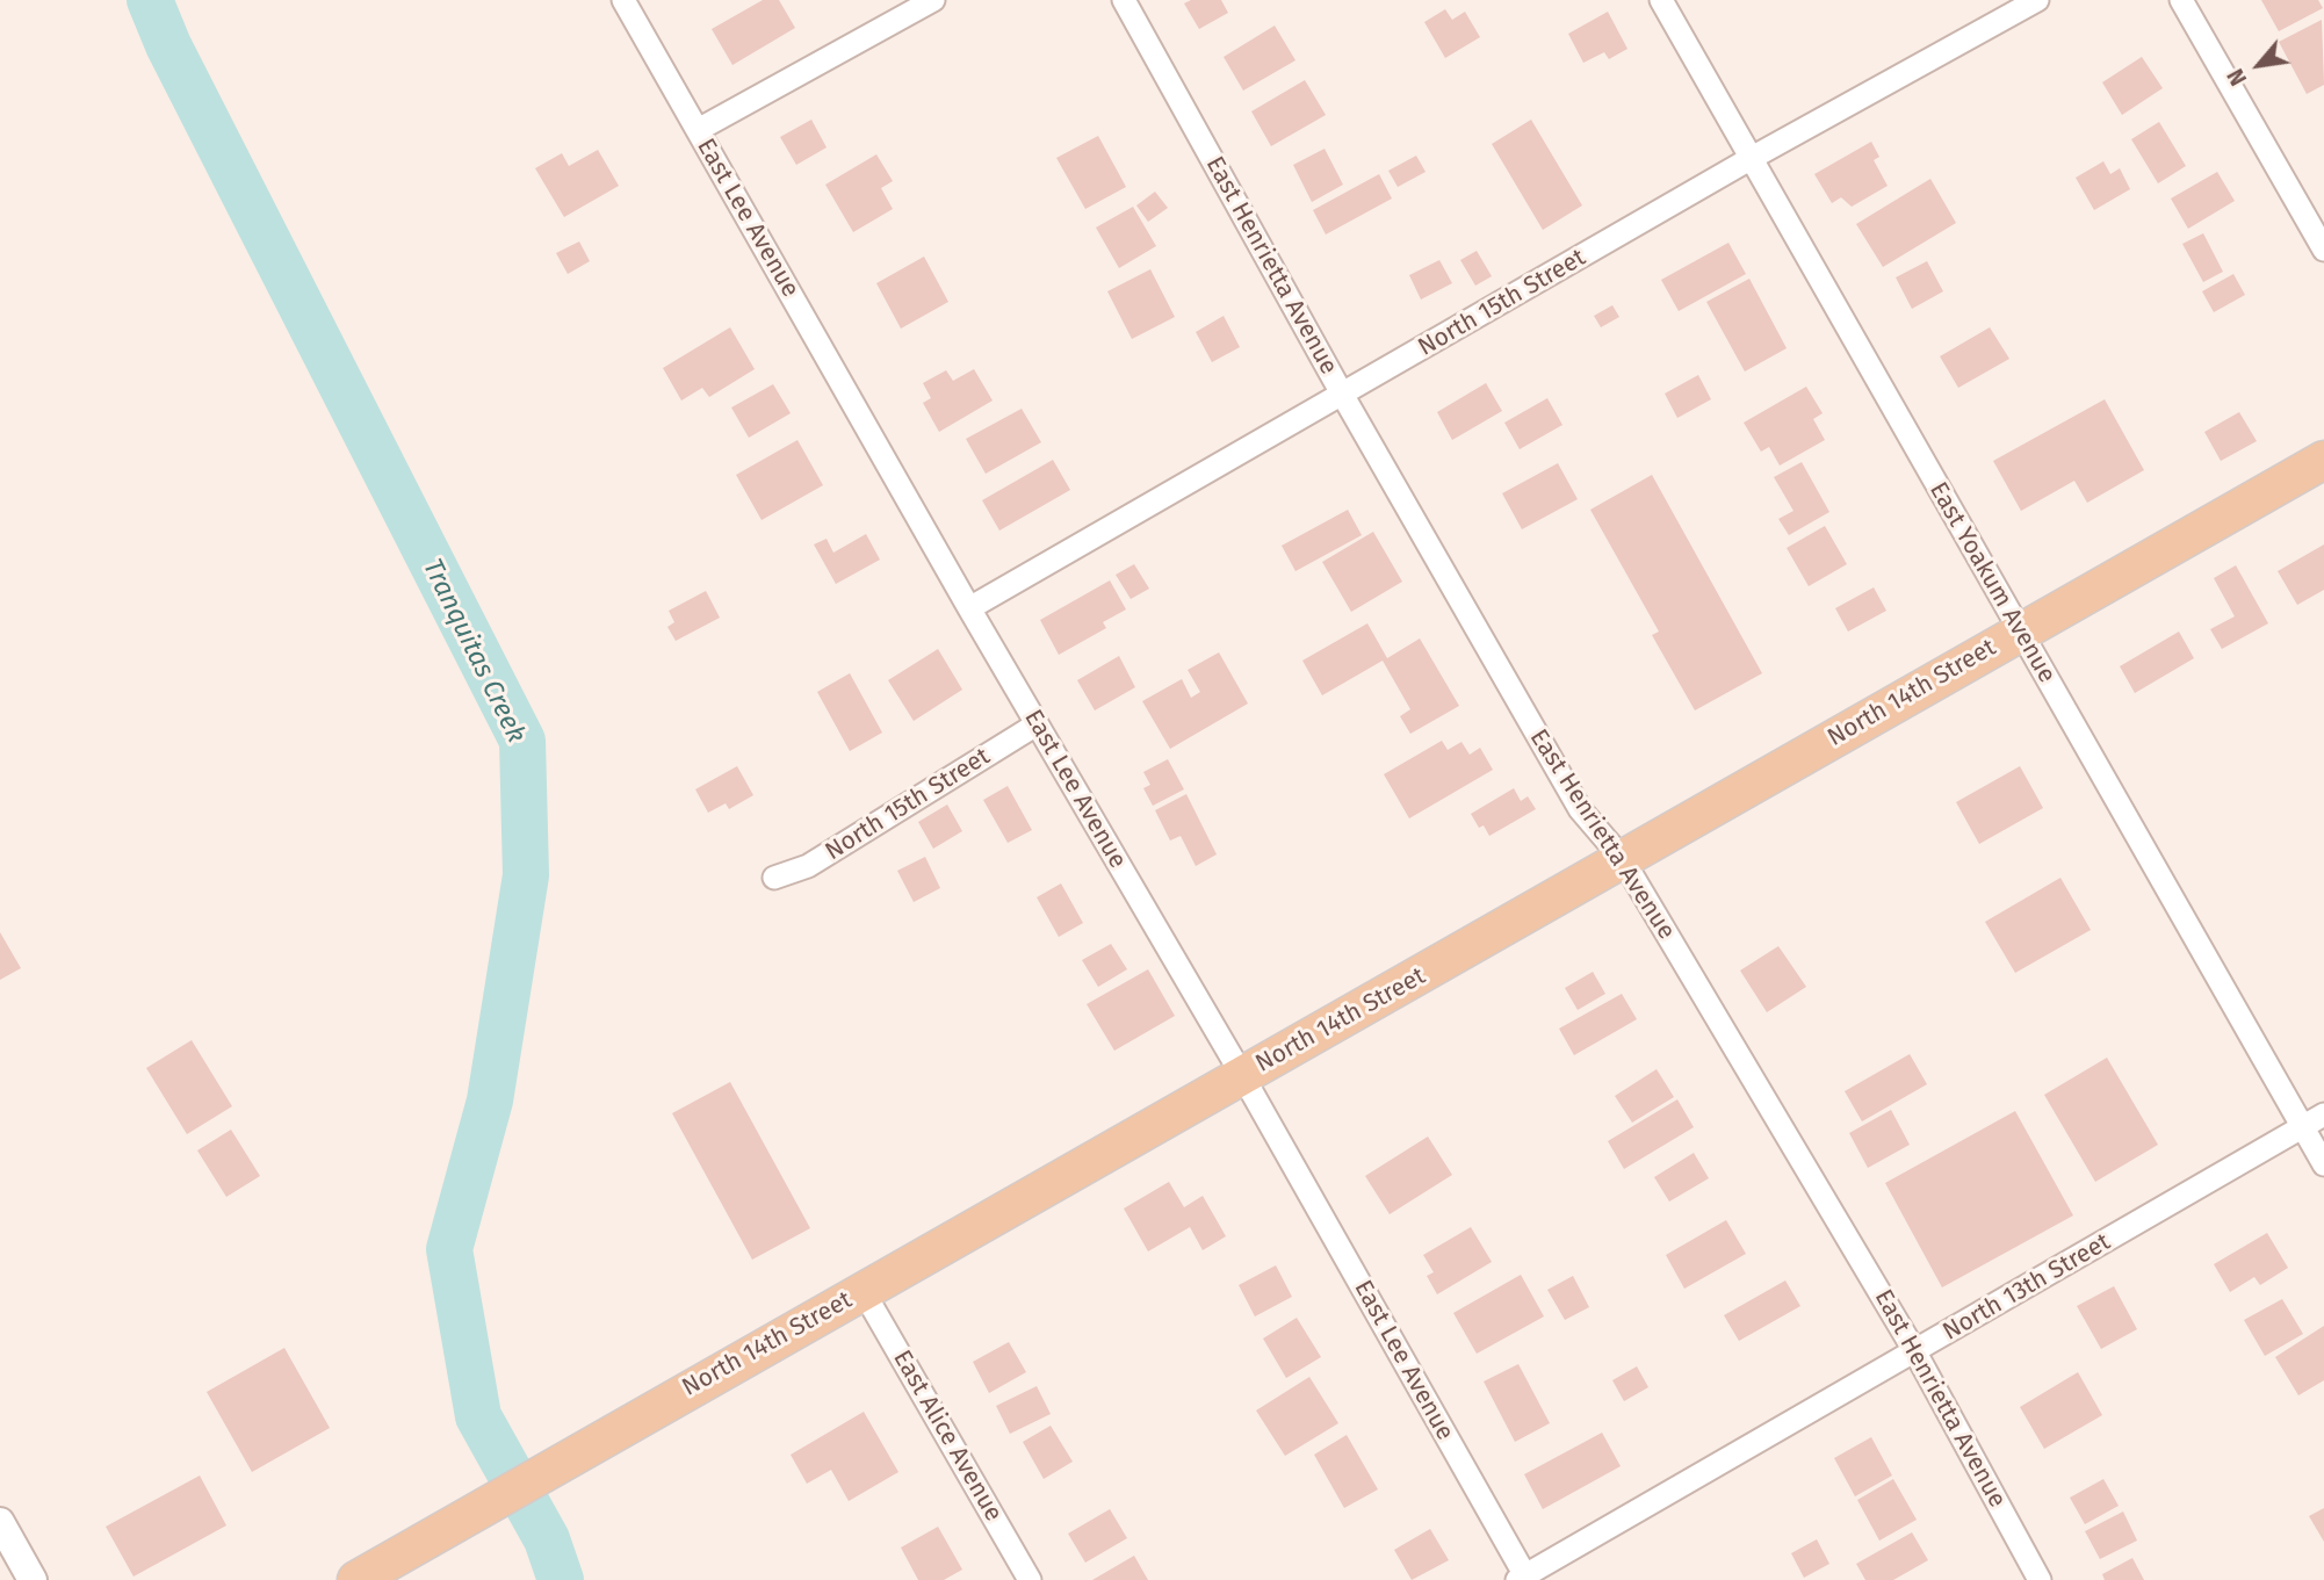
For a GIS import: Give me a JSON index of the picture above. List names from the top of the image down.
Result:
{
  "streets": {
    "main road": ["North 14th Street"],
    "street": [
      "East Lee Avenue",
      "East Henrietta Avenue",
      "North 15th Street",
      "East Yoakum Avenue",
      "North 13th Street",
      "East Alice Avenue"
    ]
  },
  "crossings": [
    ["East Lee Avenue", "North 15th Street"],
    ["East Lee Avenue", "North 14th Street"],
    ["East Lee Avenue", "North 13th Street"],
    ["East Henrietta Avenue", "North 15th Street"],
    ["East Henrietta Avenue", "North 14th Street"],
    ["East Henrietta Avenue", "North 13th Street"],
    ["North 15th Street", "East Yoakum Avenue"],
    ["East Yoakum Avenue", "North 14th Street"],
    ["East Yoakum Avenue", "North 13th Street"],
    ["North 14th Street", "East Alice Avenue"]
  ],
  "water": ["Tranquitas Creek"],
  "north": "bottom left"
}
